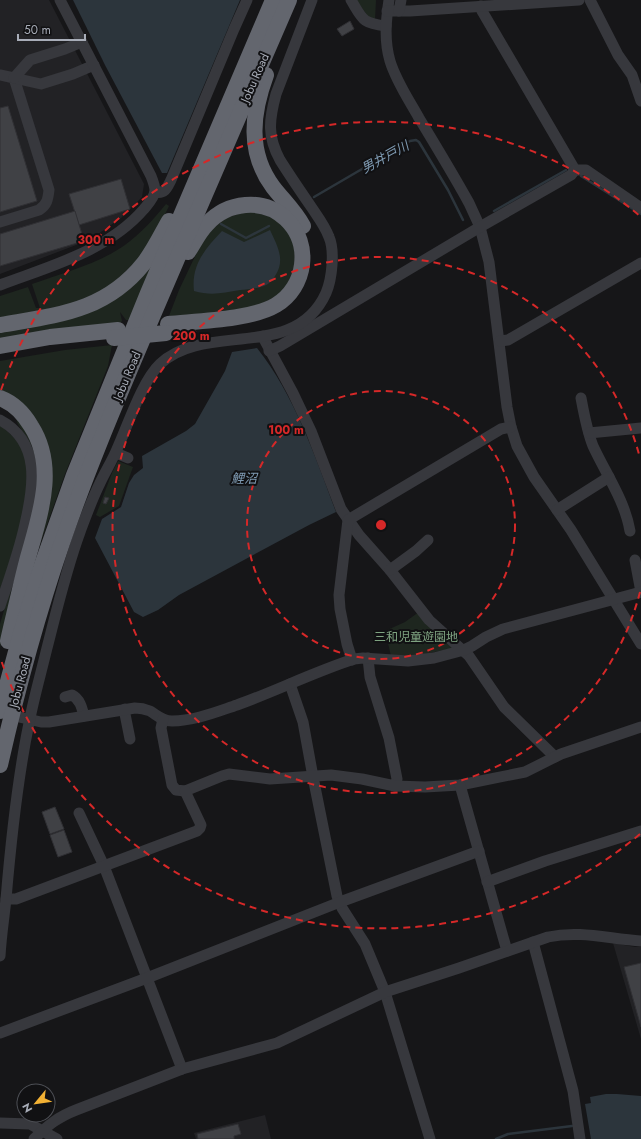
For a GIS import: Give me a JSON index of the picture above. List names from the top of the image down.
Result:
{
  "streets": {
    "highway": ["Jobu Road"]
  },
  "water": ["男井戸川", "鯉沼"],
  "parks": ["三和児童遊園地"],
  "scale_bar": "50 m",
  "north": "bottom left",
  "rings": ["300 m", "200 m", "100 m"]
}
